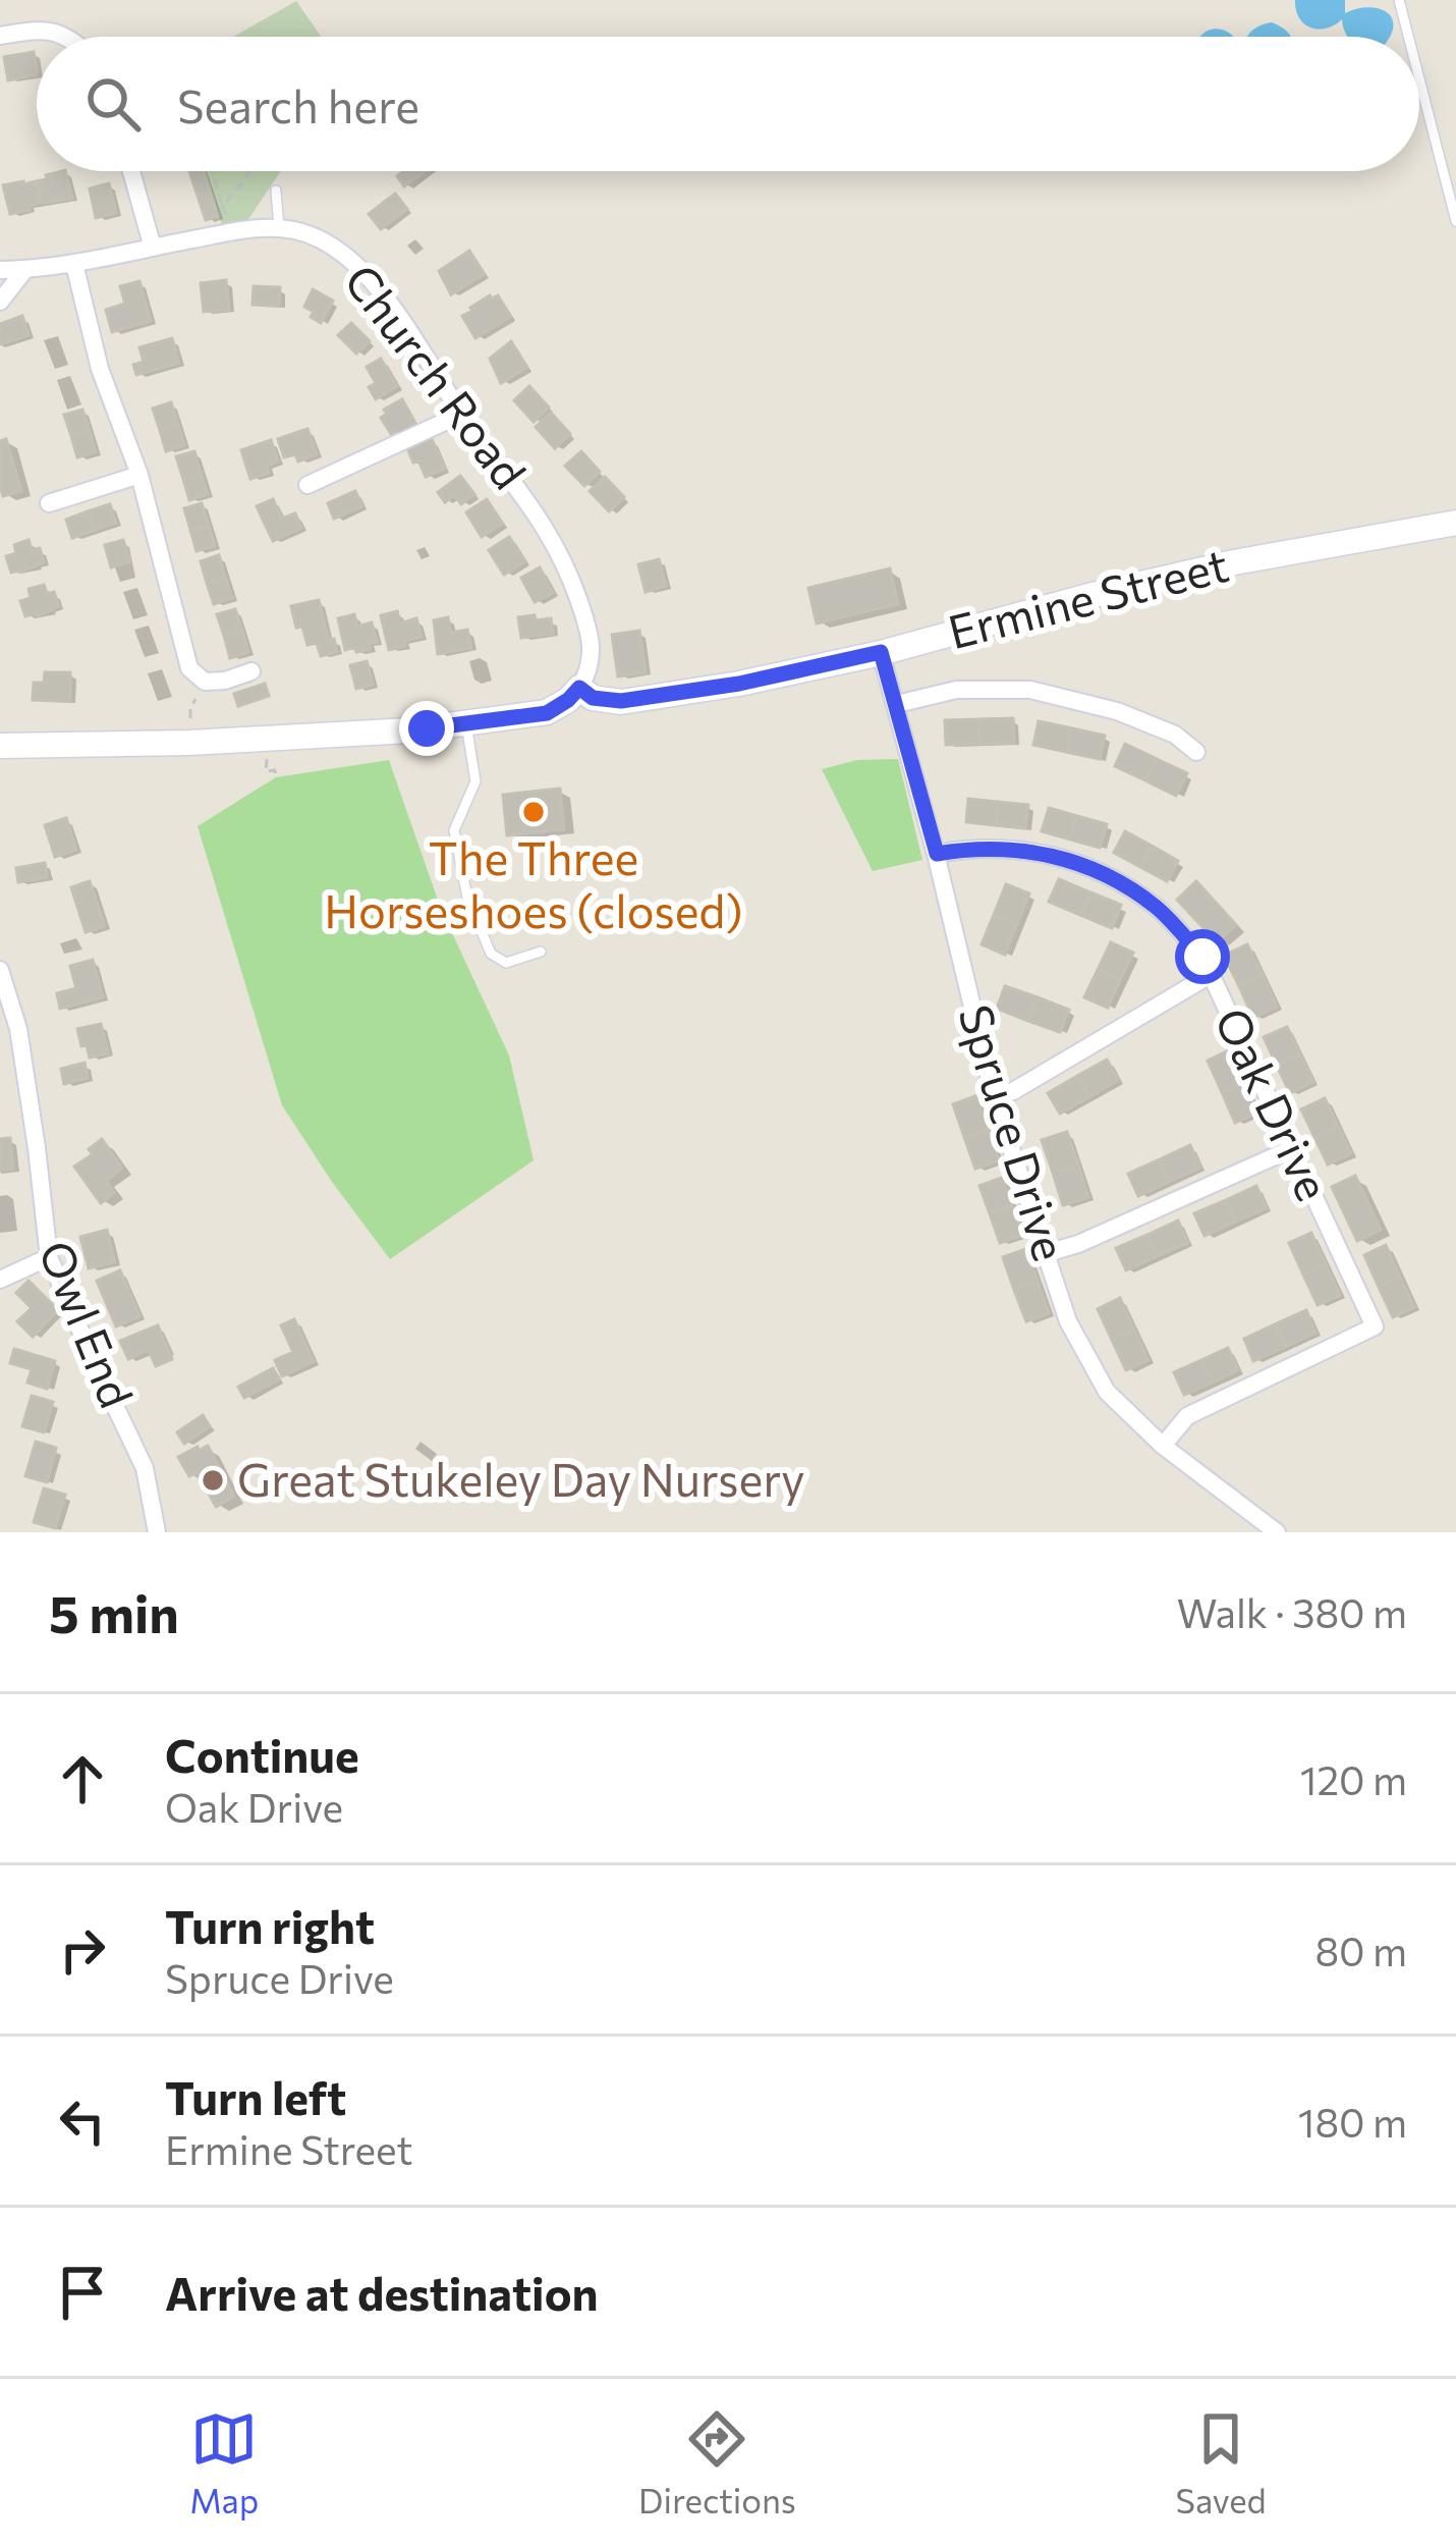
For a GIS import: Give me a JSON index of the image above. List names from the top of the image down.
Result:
{
  "streets": {
    "street": [
      "Church Road",
      "Ermine Street",
      "Oak Drive",
      "Spruce Drive",
      "Owl End"
    ]
  },
  "crossings": [
    ["Church Road", "Ermine Street"],
    ["Ermine Street", "Spruce Drive"],
    ["Oak Drive", "Spruce Drive"]
  ],
  "places": ["The Three Horseshoes (closed)", "Great Stukeley Day Nursery"],
  "page": {
    "search": "Search here",
    "heading": ["5 min", "Walk · 380 m"],
    "list": [
      ["Continue", "Oak Drive", "120 m"],
      ["Turn right", "Spruce Drive", "80 m"],
      ["Turn left", "Ermine Street", "180 m"],
      "Arrive at destination"
    ],
    "nav": ["Map", "Directions", "Saved"]
  }
}
